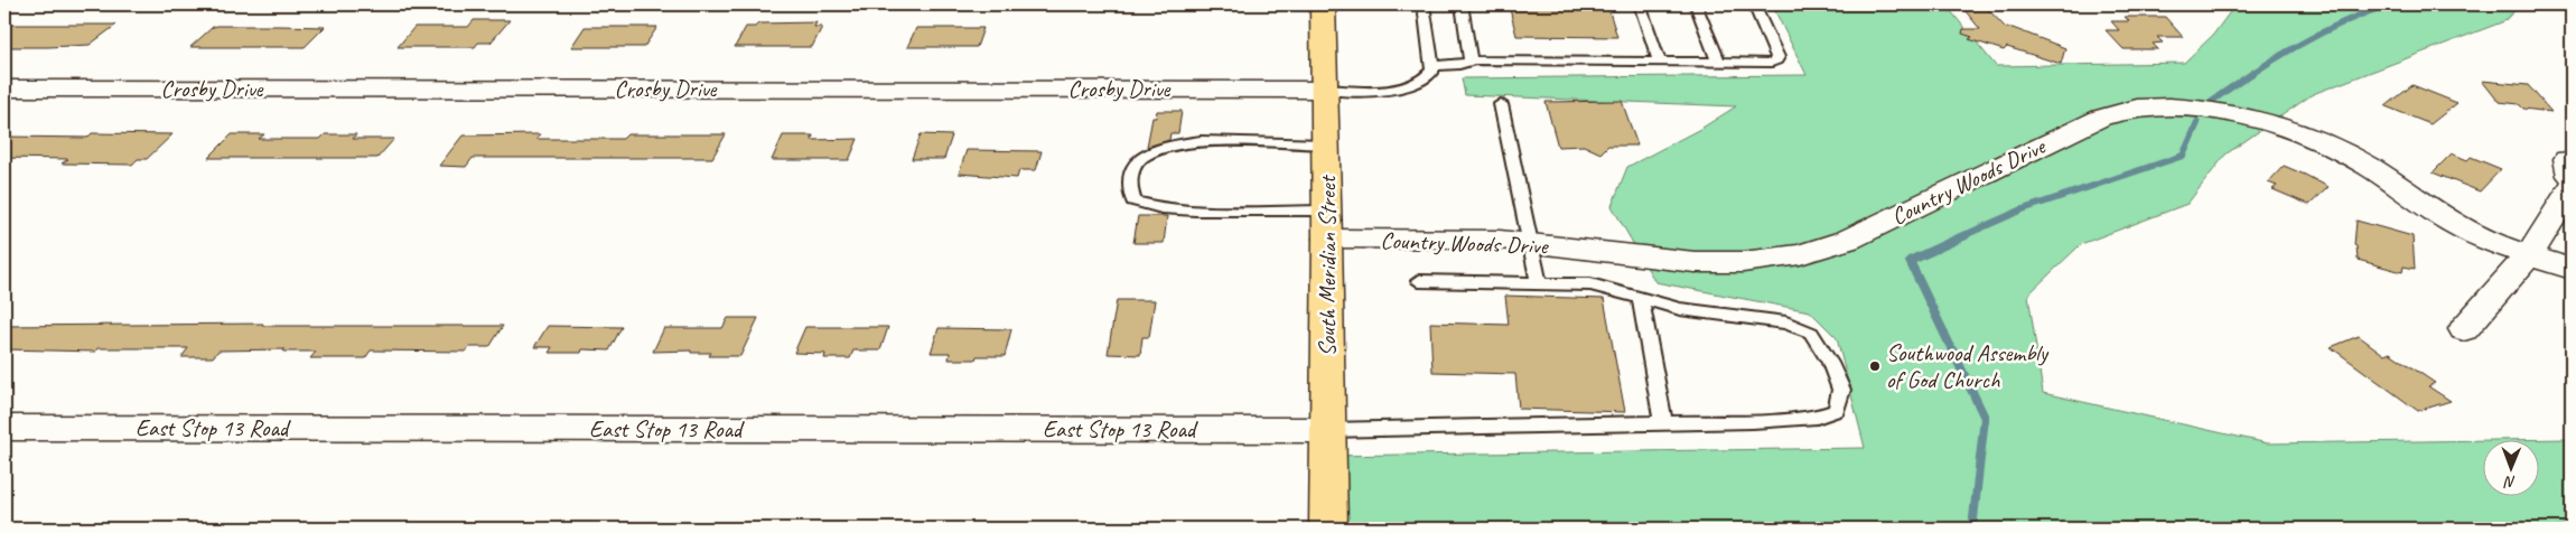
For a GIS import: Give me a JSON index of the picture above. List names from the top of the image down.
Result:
{
  "streets": {
    "main road": ["South Meridian Street"],
    "street": ["Crosby Drive", "Country Woods Drive", "East Stop 13 Road"]
  },
  "crossings": [
    ["Crosby Drive", "South Meridian Street"],
    ["Country Woods Drive", "South Meridian Street"],
    ["South Meridian Street", "East Stop 13 Road"]
  ],
  "places": ["Southwood Assembly of God Church"],
  "north": "bottom"
}
